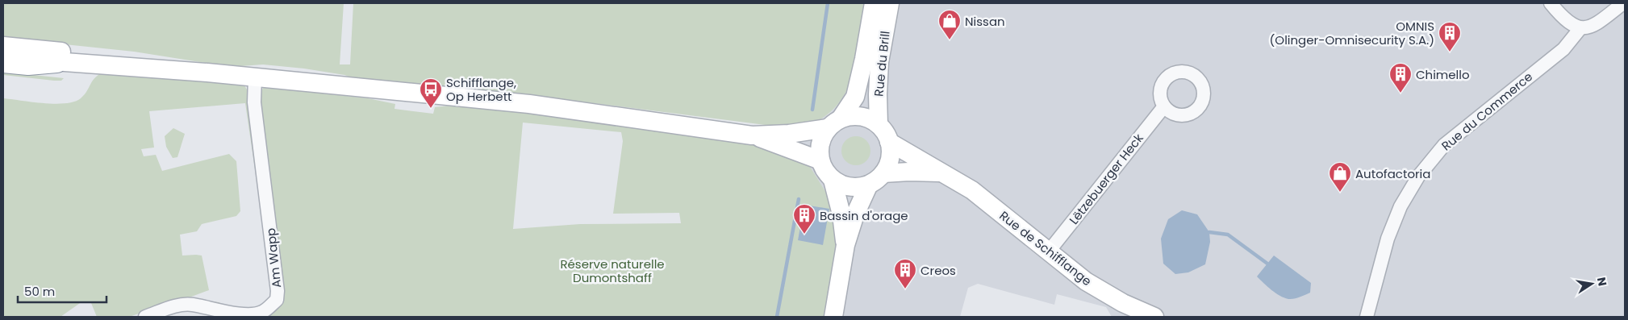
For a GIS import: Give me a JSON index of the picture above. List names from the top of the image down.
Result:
{
  "streets": {
    "main road": ["Rue du Brill", "Rue de Schifflange"],
    "street": ["Rue du Commerce", "Lëtzebuerger Heck", "Am Wapp"]
  },
  "crossings": [
    ["Rue du Brill", "Rue de Schifflange"],
    ["Lëtzebuerger Heck", "Rue de Schifflange"]
  ],
  "parks": ["Réserve naturelle Dumontshaff"],
  "places": {
    "shop": ["Nissan", "Autofactoria"],
    "building": [
      "OMNIS (Olinger-Omnisecurity S.A.)",
      "Chimello",
      "Bassin d'orage",
      "Creos"
    ],
    "bus stop": ["Schifflange, Op Herbett"]
  },
  "scale_bar": "50 m",
  "north": "right"
}
